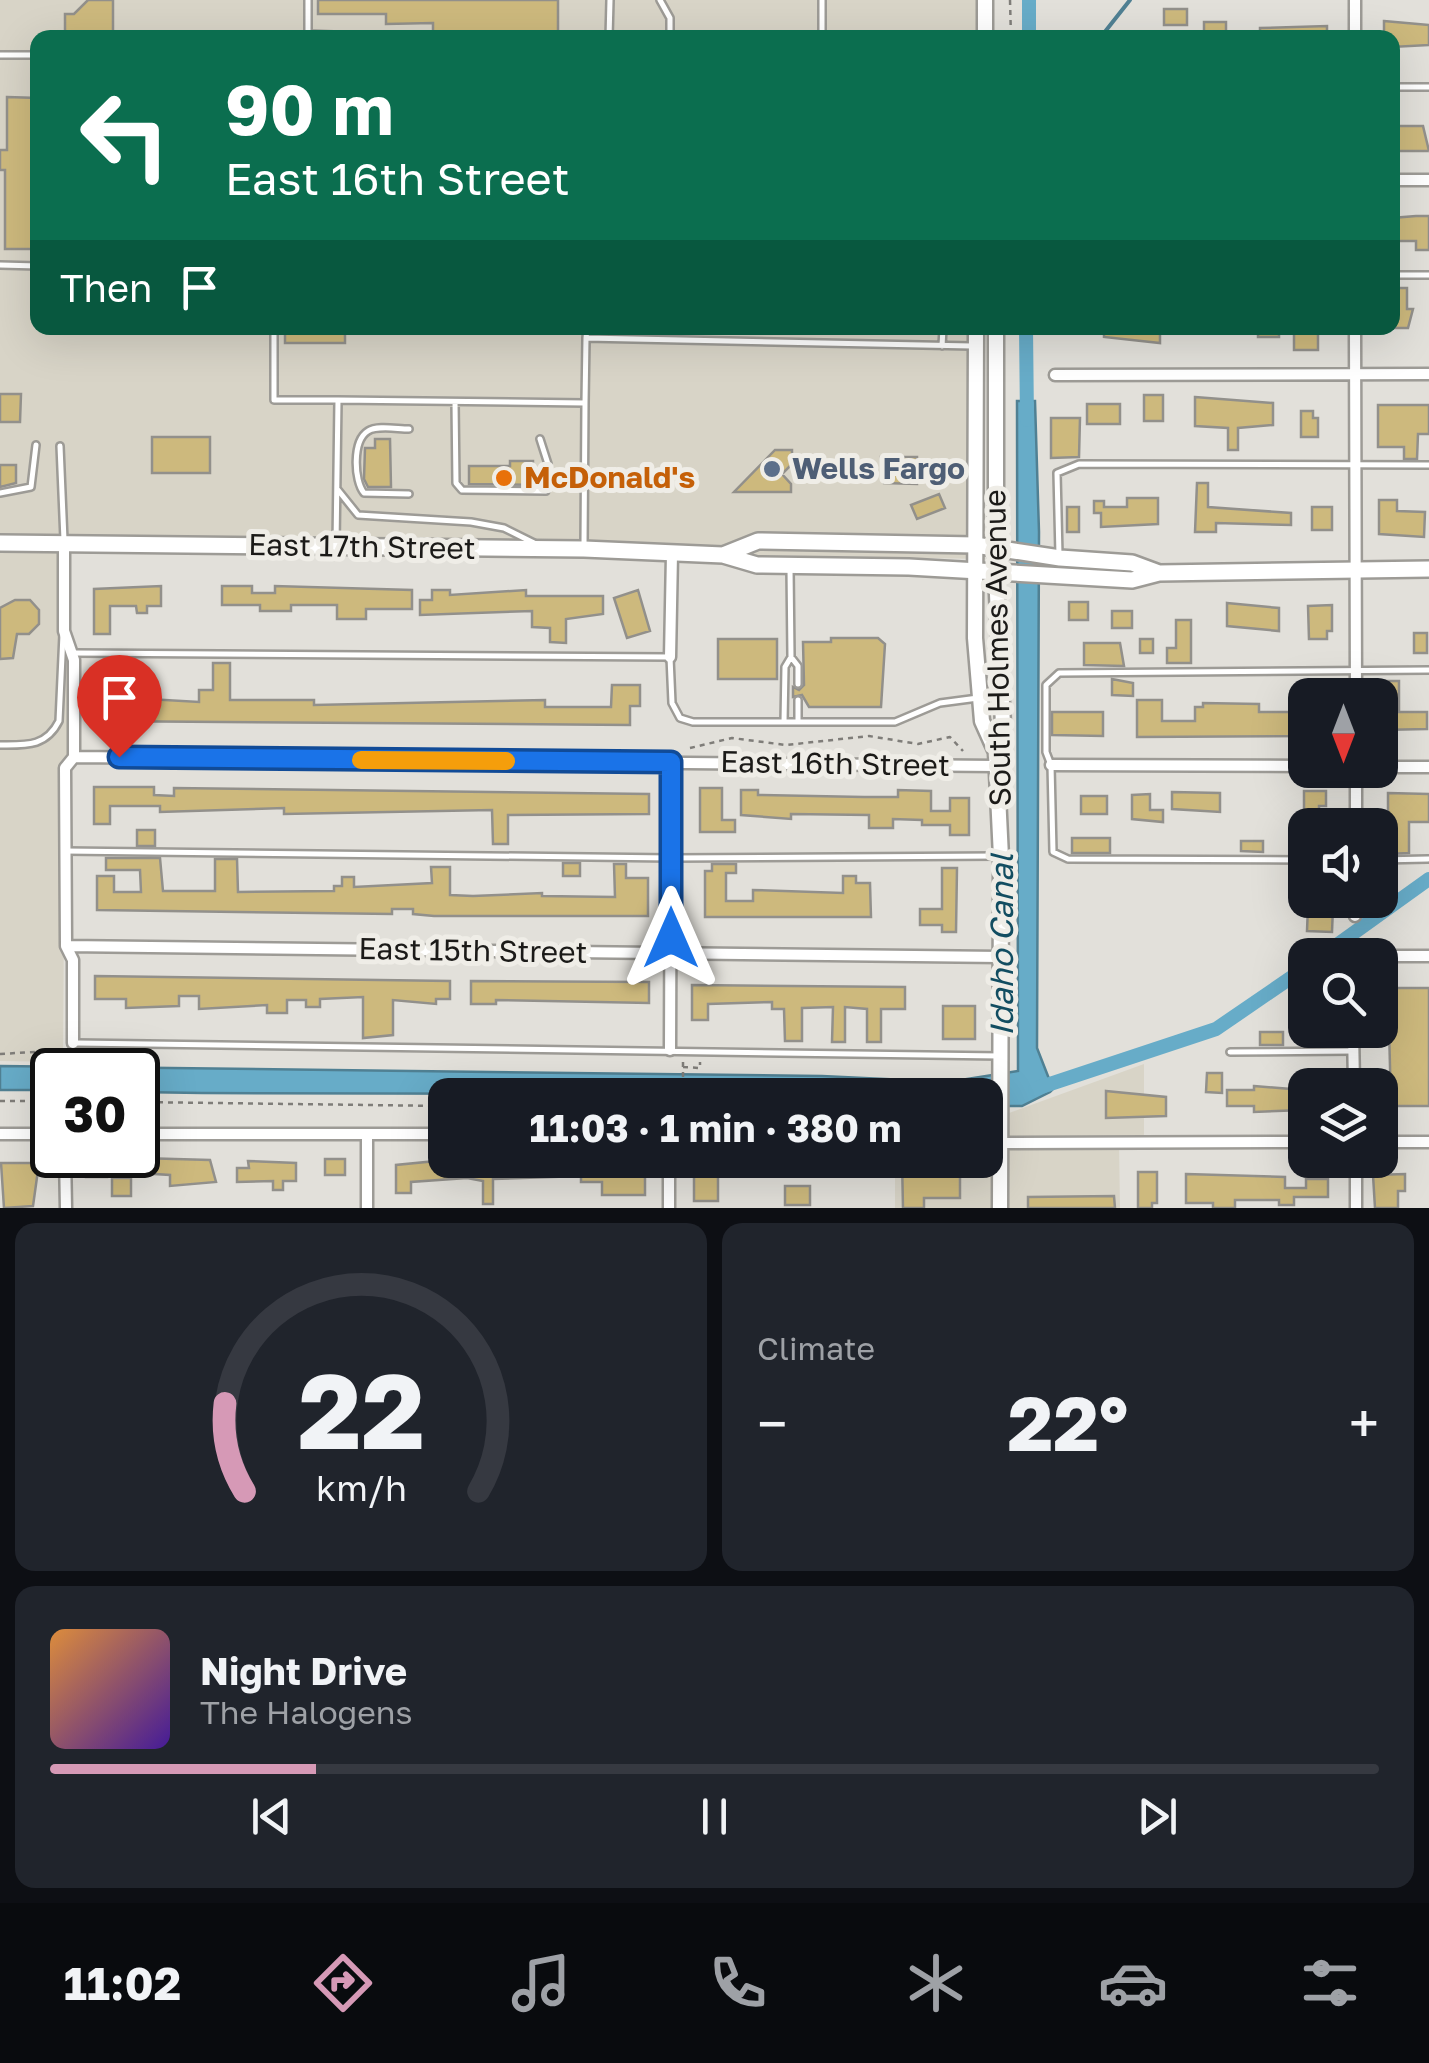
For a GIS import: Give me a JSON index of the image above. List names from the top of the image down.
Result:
{
  "streets": {
    "main road": ["East 17th Street", "South Holmes Avenue"],
    "street": ["East 16th Street", "East 15th Street"]
  },
  "crossings": [
    ["East 17th Street", "South Holmes Avenue"],
    ["South Holmes Avenue", "East 16th Street"],
    ["South Holmes Avenue", "East 15th Street"]
  ],
  "water": ["Idaho Canal"],
  "places": ["Wells Fargo", "McDonald's"],
  "north": "bottom",
  "page": {
    "turn": ["90 m", "East 16th Street"],
    "then": "Then",
    "limit": "30",
    "trip": "11:03 · 1 min · 380 m",
    "tile": "Climate",
    "heat": ["−", "22°", "+"],
    "song": ["Night Drive", "The Halogens"],
    "tabs": "11:02",
    "gauge": ["22", "km/h"]
  }
}
